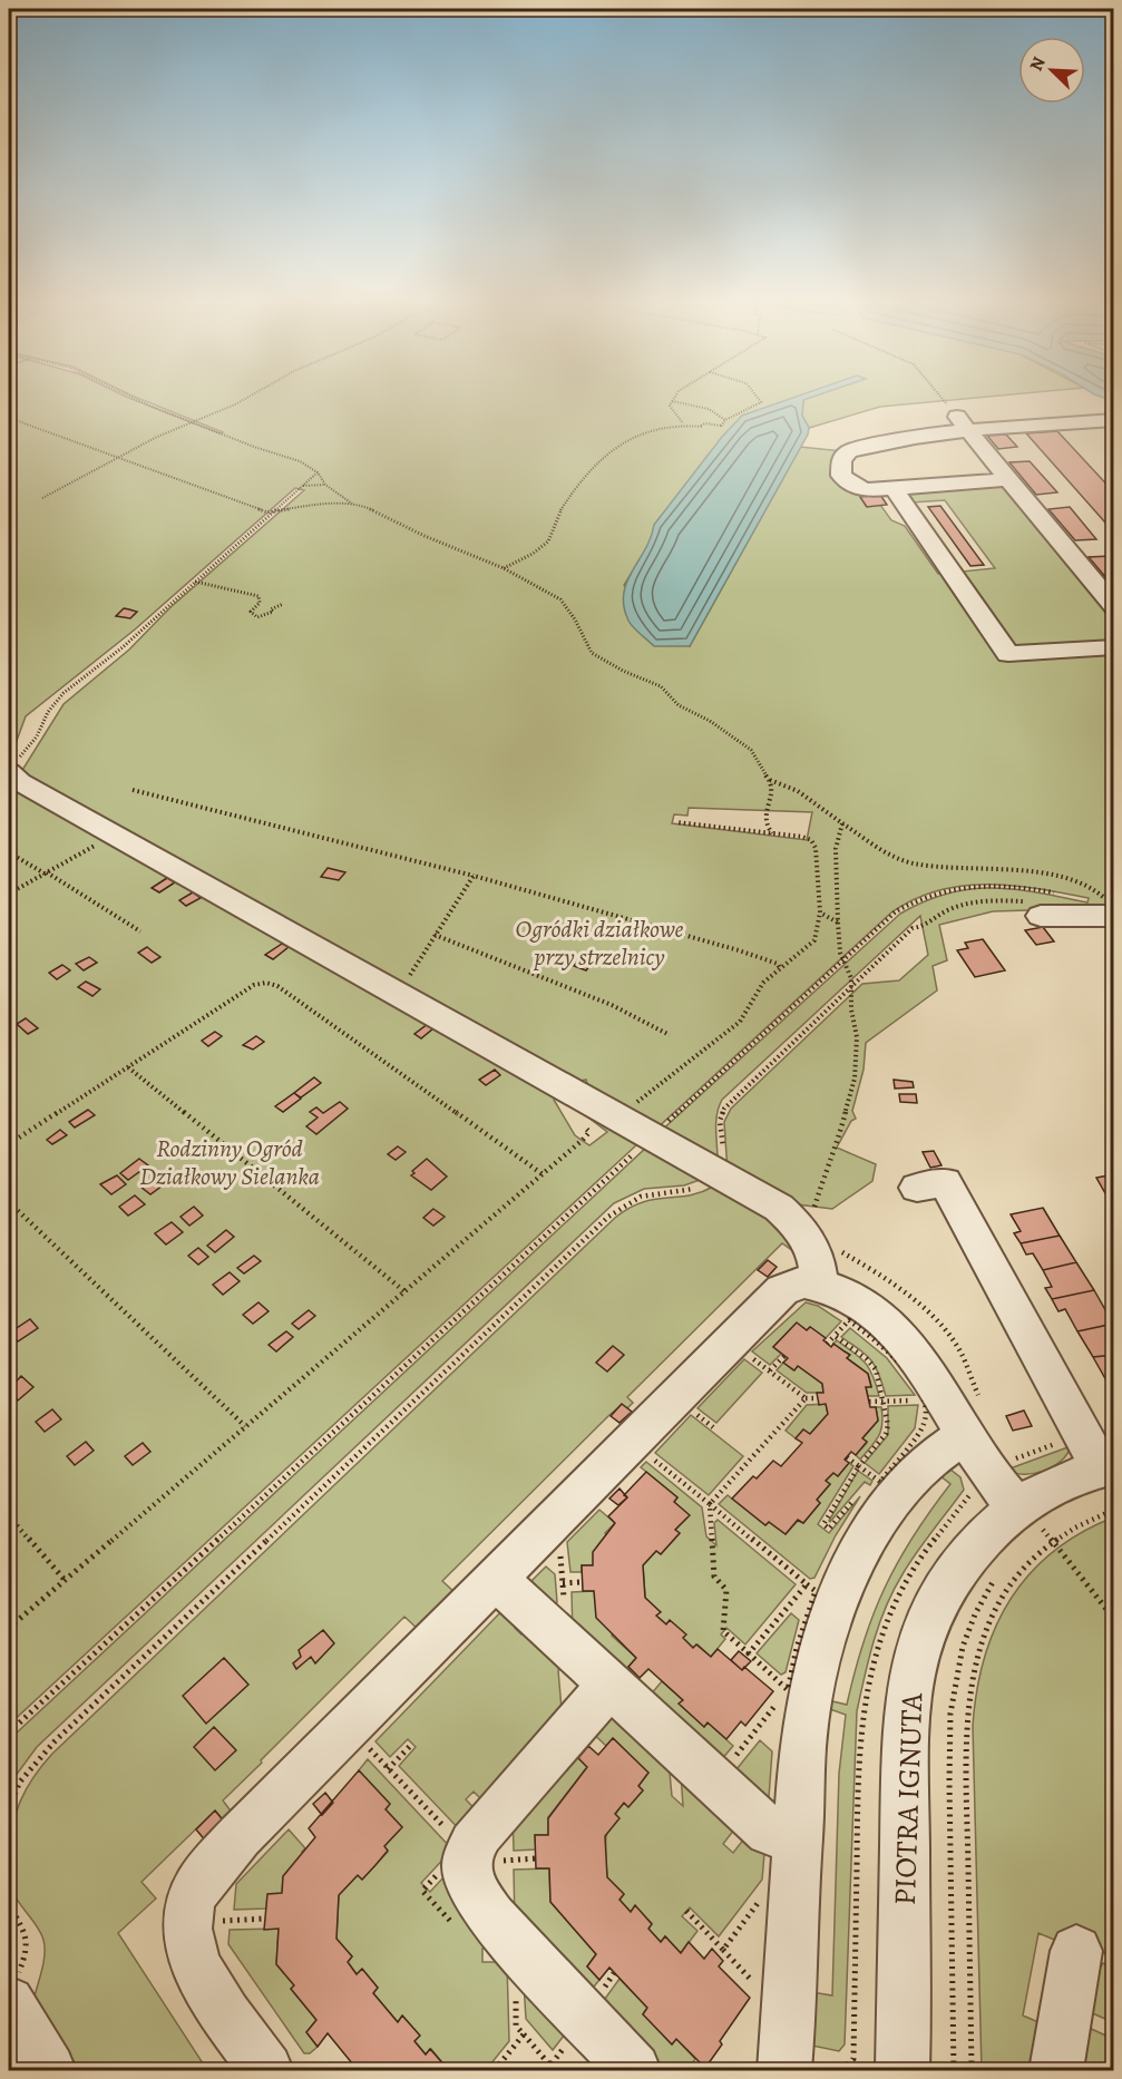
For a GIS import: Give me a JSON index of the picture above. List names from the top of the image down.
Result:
{
  "streets": {
    "street": ["PIOTRA IGNUTA"]
  },
  "parks": ["Ogródki działkowe przy strzelnicy", "Rodzinny Ogród Działkowy Sielanka"],
  "north": "top left"
}
